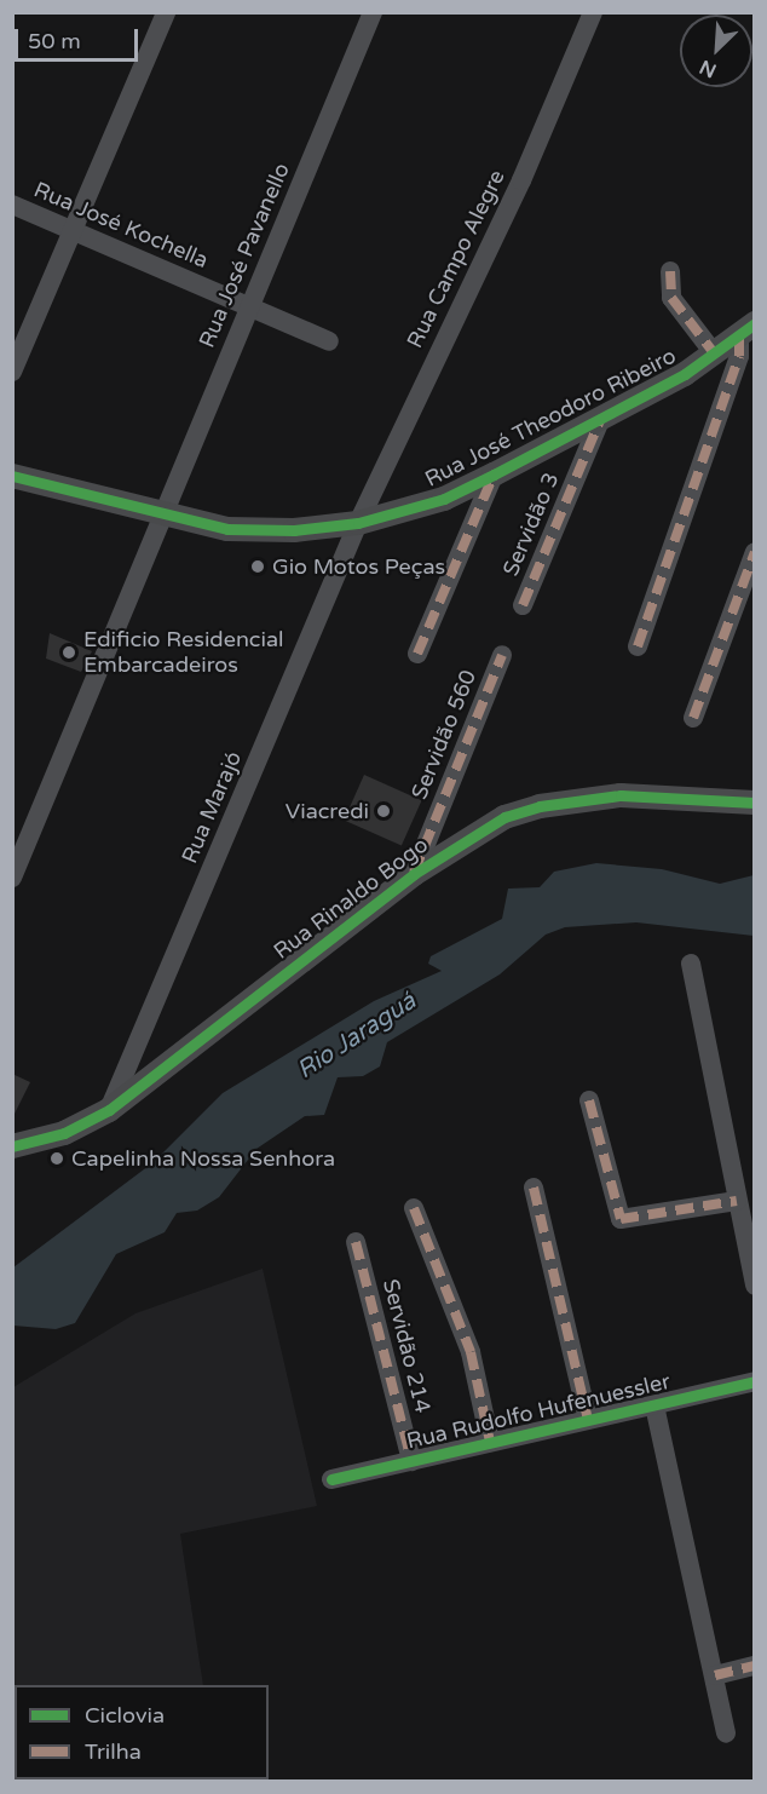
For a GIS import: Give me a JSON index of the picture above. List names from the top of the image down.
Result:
{
  "streets": {
    "main road": ["Rua José Theodoro Ribeiro", "Rua Rinaldo Bogo"],
    "street": [
      "Rua José Kochella",
      "Rua José Pavanello",
      "Rua Campo Alegre",
      "Servidão 3",
      "Servidão 560",
      "Rua Marajó",
      "Servidão 214",
      "Rua Rudolfo Hufenuessler"
    ]
  },
  "crossings": [
    ["Rua José Kochella", "Rua José Pavanello"],
    ["Rua José Pavanello", "Rua José Theodoro Ribeiro"],
    ["Rua Campo Alegre", "Rua José Theodoro Ribeiro"],
    ["Rua Campo Alegre", "Rua Marajó"],
    ["Rua José Theodoro Ribeiro", "Servidão 3"],
    ["Rua José Theodoro Ribeiro", "Rua Marajó"],
    ["Servidão 560", "Rua Rinaldo Bogo"],
    ["Rua Marajó", "Rua Rinaldo Bogo"],
    ["Servidão 214", "Rua Rudolfo Hufenuessler"]
  ],
  "water": ["Rio Jaraguá"],
  "places": [
    "Gio Motos Peças",
    "Edificio Residencial Embarcadeiros",
    "Viacredi",
    "Capelinha Nossa Senhora"
  ],
  "legend": ["Ciclovia", "Trilha"],
  "scale_bar": "50 m",
  "north": "bottom left"
}
